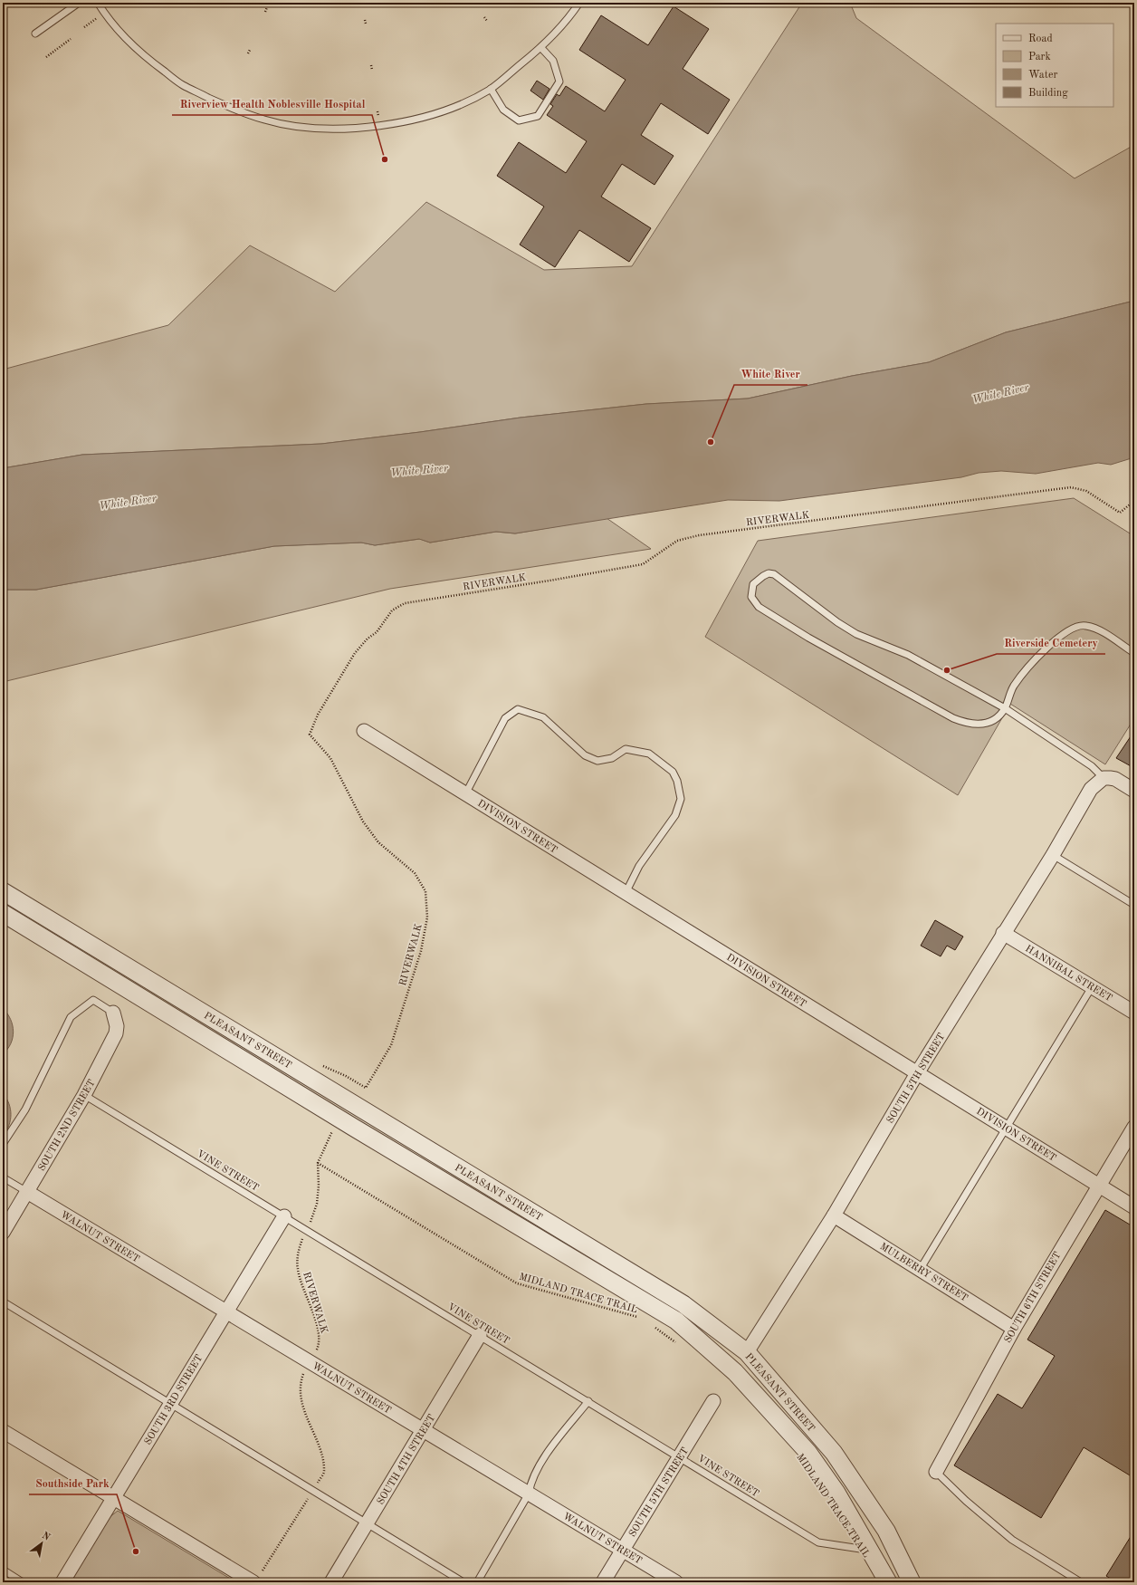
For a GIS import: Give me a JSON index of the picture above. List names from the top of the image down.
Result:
{
  "streets": {
    "street": [
      "DIVISION STREET",
      "HANNIBAL STREET",
      "PLEASANT STREET",
      "SOUTH 5TH STREET",
      "SOUTH 2ND STREET",
      "WALNUT STREET",
      "MULBERRY STREET",
      "SOUTH 6TH STREET",
      "SOUTH 3RD STREET",
      "SOUTH 4TH STREET"
    ],
    "lane": ["VINE STREET"],
    "path": ["RIVERWALK", "MIDLAND TRACE TRAIL"]
  },
  "crossings": [
    ["RIVERWALK", "VINE STREET"],
    ["RIVERWALK", "WALNUT STREET"],
    ["RIVERWALK", "MIDLAND TRACE TRAIL"],
    ["DIVISION STREET", "SOUTH 5TH STREET"],
    ["DIVISION STREET", "SOUTH 6TH STREET"],
    ["HANNIBAL STREET", "SOUTH 5TH STREET"],
    ["PLEASANT STREET", "SOUTH 5TH STREET"],
    ["PLEASANT STREET", "VINE STREET"],
    ["SOUTH 5TH STREET", "VINE STREET"],
    ["SOUTH 5TH STREET", "WALNUT STREET"],
    ["SOUTH 5TH STREET", "MULBERRY STREET"],
    ["SOUTH 2ND STREET", "VINE STREET"],
    ["SOUTH 2ND STREET", "WALNUT STREET"],
    ["VINE STREET", "SOUTH 3RD STREET"],
    ["VINE STREET", "SOUTH 4TH STREET"],
    ["WALNUT STREET", "SOUTH 3RD STREET"],
    ["WALNUT STREET", "SOUTH 4TH STREET"],
    ["MULBERRY STREET", "SOUTH 6TH STREET"]
  ],
  "water": ["White River"],
  "places": [
    "Riverview Health Noblesville Hospital",
    "White River",
    "Riverside Cemetery",
    "Southside Park"
  ],
  "legend": [
    "Road",
    "Park",
    "Water",
    "Building"
  ],
  "north": "top right"
}
